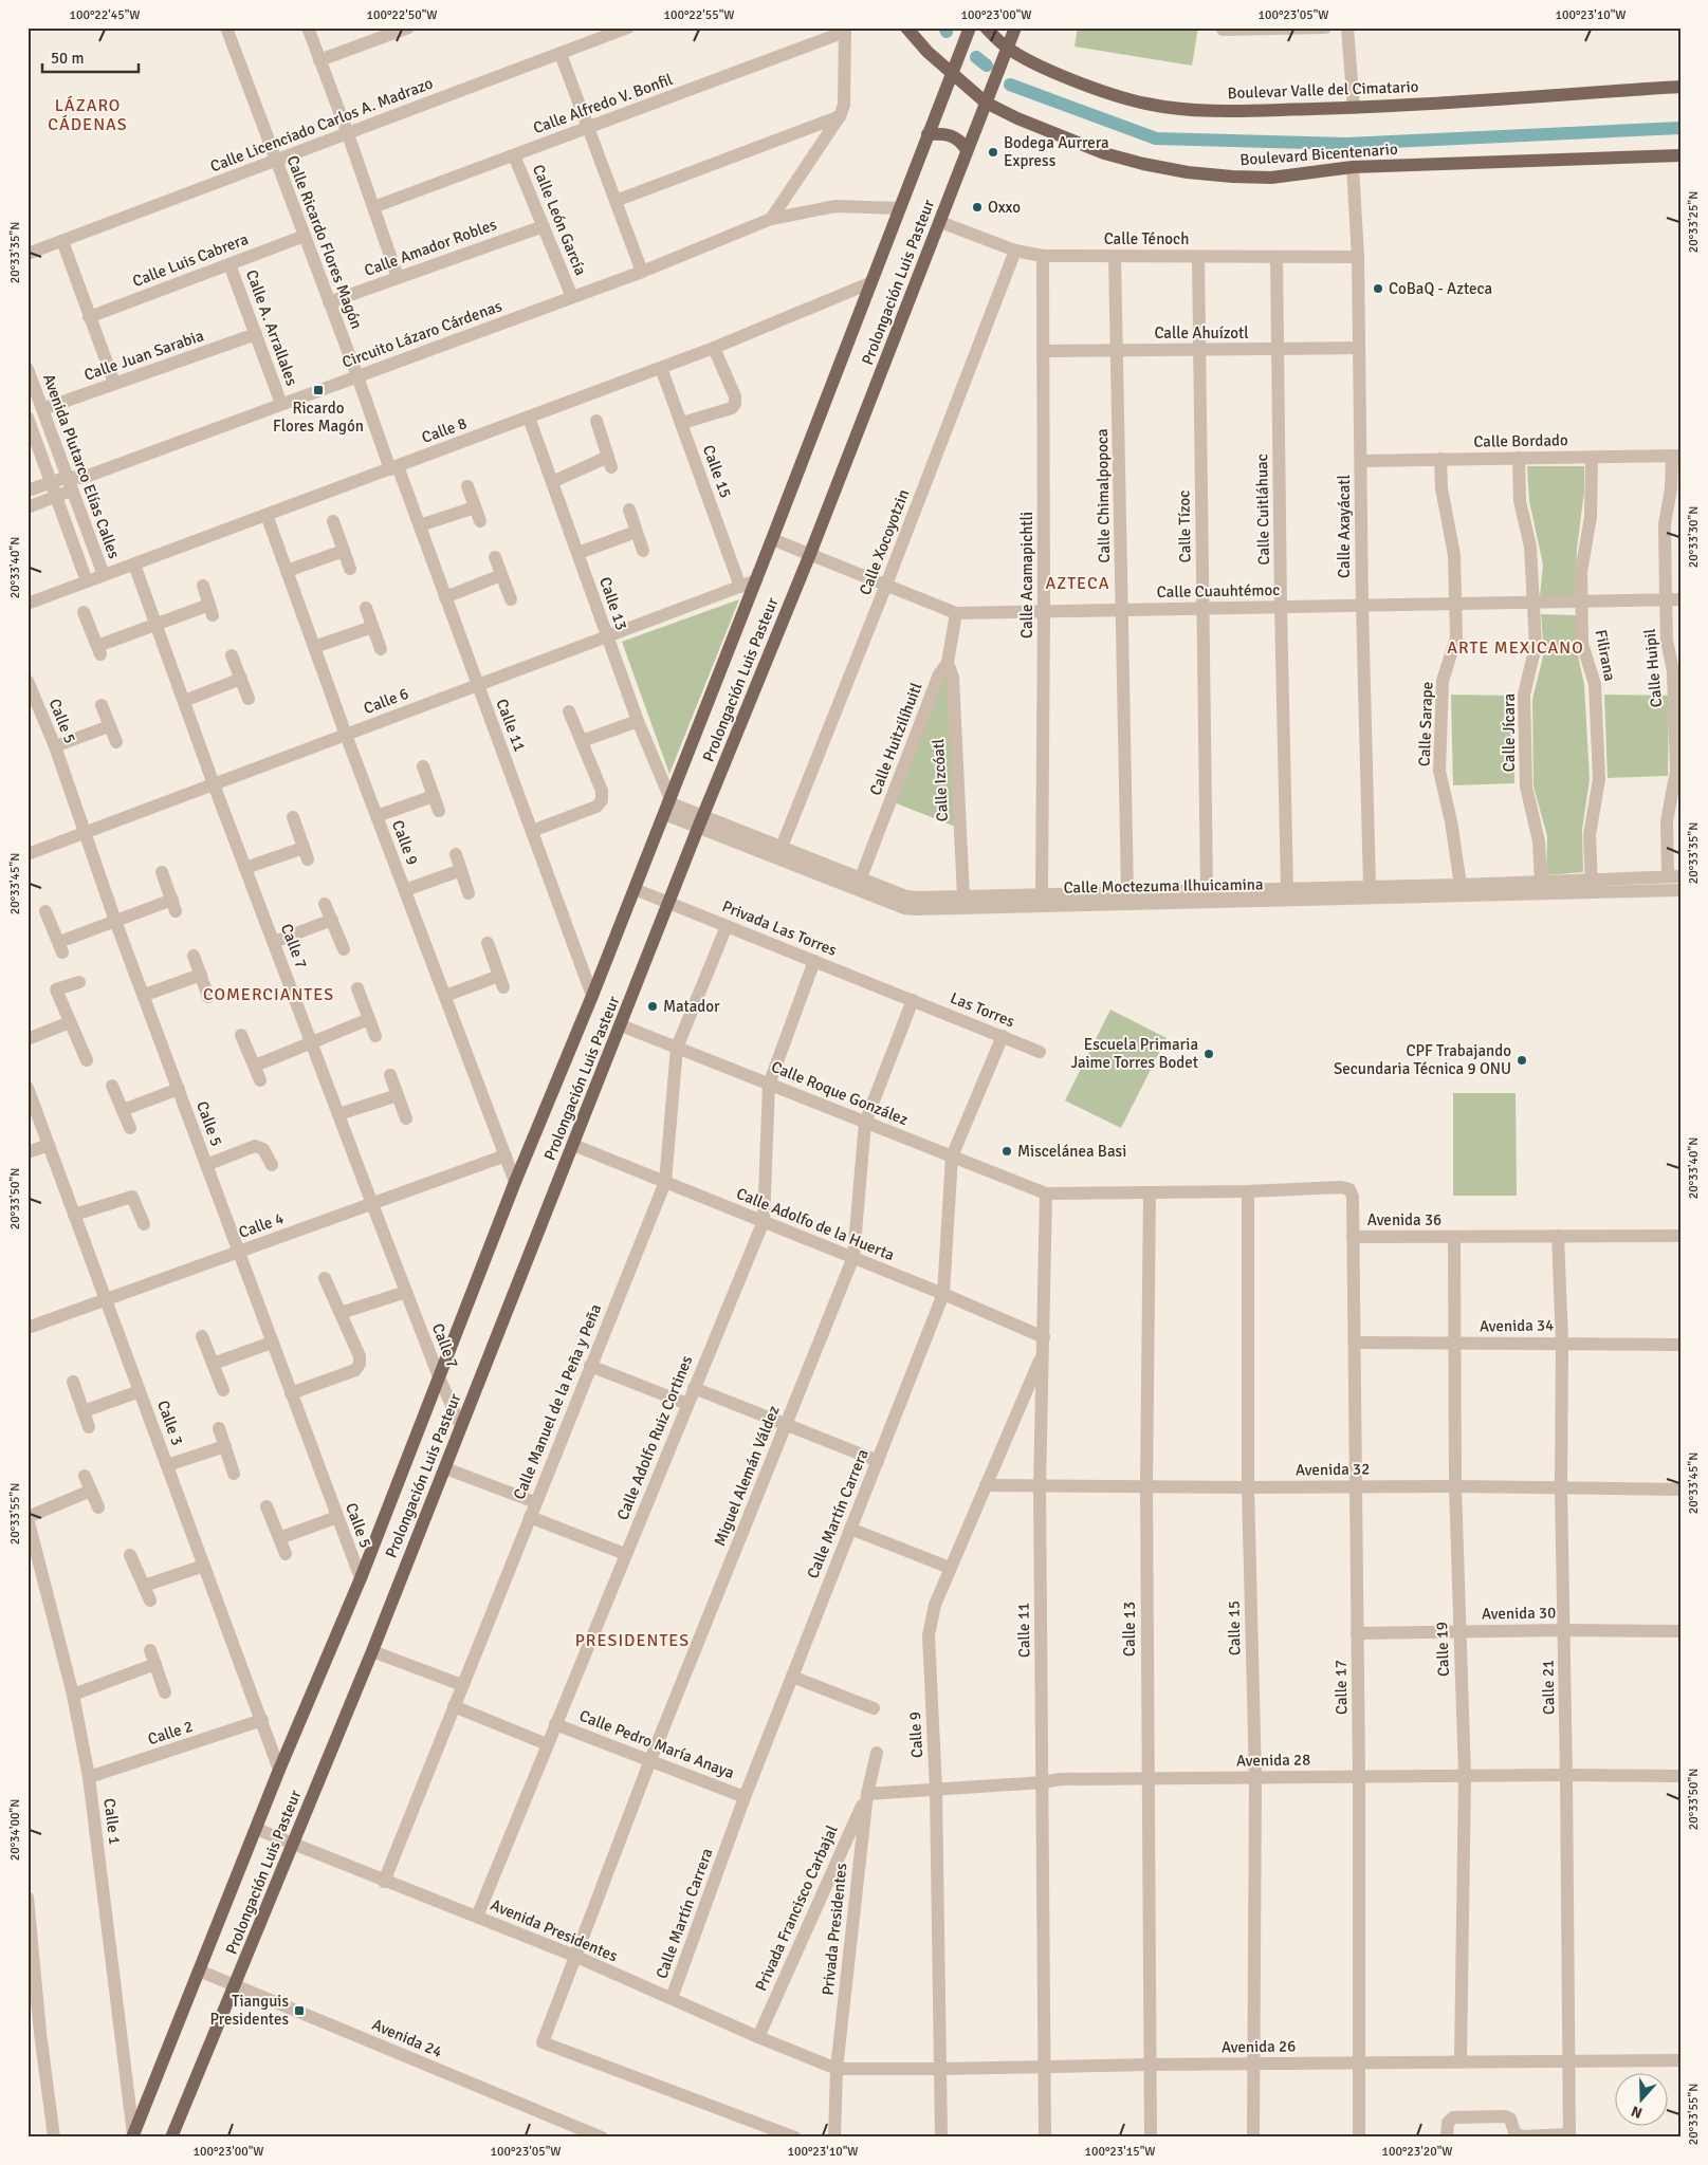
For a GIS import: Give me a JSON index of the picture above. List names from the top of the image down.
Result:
{
  "streets": {
    "main road": ["Boulevar Valle del Cimatario", "Boulevard Bicentenario", "Prolongación Luis Pasteur"],
    "street": [
      "Calle Alfredo V. Bonfil",
      "Calle Licenciado Carlos A. Madrazo",
      "Calle León García",
      "Calle Ténoch",
      "Calle Ricardo Flores Magón",
      "Calle Amador Robles",
      "Calle Luis Cabrera",
      "Calle A. Arrallales",
      "Calle Ahuízotl",
      "Circuito Lázaro Cárdenas",
      "Calle Juan Sarabia",
      "Calle 8",
      "Calle Bordado",
      "Avenida Plutarco Elías Calles",
      "Calle 15",
      "Calle Chimalpopoca",
      "Calle Cuitláhuac",
      "Calle Tízoc",
      "Calle Axayácatl",
      "Calle Xocoyotzin",
      "Calle Acamapichtli",
      "Calle Cuauhtémoc",
      "Calle 13",
      "Filirana",
      "Calle Huipil",
      "Calle 6",
      "Calle 5",
      "Calle Sarape",
      "Calle 11",
      "Calle Jícara",
      "Calle Huitzilíhuitl",
      "Calle Izcóatl",
      "Calle 9",
      "Calle Moctezuma Ilhuicamina",
      "Privada Las Torres",
      "Calle 7",
      "Las Torres",
      "Calle Roque González",
      "Avenida 36",
      "Calle Adolfo de la Huerta",
      "Calle 4",
      "Avenida 34",
      "Calle Manuel de la Peña y Peña",
      "Calle 3",
      "Calle Adolfo Ruiz Cortines",
      "Avenida 32",
      "Miguel Alemán Váldez",
      "Calle Martín Carrera",
      "Avenida 30",
      "Calle 19",
      "Calle 17",
      "Calle 21",
      "Calle 2",
      "Calle Pedro María Anaya",
      "Avenida 28",
      "Calle 1",
      "Privada Francisco Carbajal",
      "Privada Presidentes",
      "Avenida Presidentes",
      "Avenida 24",
      "Avenida 26"
    ]
  },
  "crossings": [
    ["Boulevar Valle del Cimatario", "Prolongación Luis Pasteur"],
    ["Calle Alfredo V. Bonfil", "Calle León García"],
    ["Calle Licenciado Carlos A. Madrazo", "Calle Ricardo Flores Magón"],
    ["Boulevard Bicentenario", "Prolongación Luis Pasteur"],
    ["Boulevard Bicentenario", "Calle Axayácatl"],
    ["Calle León García", "Calle Amador Robles"],
    ["Calle León García", "Circuito Lázaro Cárdenas"],
    ["Calle Ténoch", "Prolongación Luis Pasteur"],
    ["Calle Ténoch", "Calle Chimalpopoca"],
    ["Calle Ténoch", "Calle Cuitláhuac"],
    ["Calle Ténoch", "Calle Tízoc"],
    ["Calle Ténoch", "Calle Axayácatl"],
    ["Calle Ténoch", "Calle Xocoyotzin"],
    ["Calle Ténoch", "Calle Acamapichtli"],
    ["Calle Ricardo Flores Magón", "Calle Amador Robles"],
    ["Calle Ricardo Flores Magón", "Calle Luis Cabrera"],
    ["Calle Ricardo Flores Magón", "Circuito Lázaro Cárdenas"],
    ["Calle Ricardo Flores Magón", "Calle 8"],
    ["Calle Ricardo Flores Magón", "Calle 11"],
    ["Calle Luis Cabrera", "Calle A. Arrallales"],
    ["Prolongación Luis Pasteur", "Circuito Lázaro Cárdenas"],
    ["Prolongación Luis Pasteur", "Calle 8"],
    ["Prolongación Luis Pasteur", "Calle Cuauhtémoc"],
    ["Prolongación Luis Pasteur", "Calle 13"],
    ["Prolongación Luis Pasteur", "Calle 6"],
    ["Prolongación Luis Pasteur", "Calle 5"],
    ["Prolongación Luis Pasteur", "Calle 11"],
    ["Prolongación Luis Pasteur", "Calle 9"],
    ["Prolongación Luis Pasteur", "Calle Moctezuma Ilhuicamina"],
    ["Prolongación Luis Pasteur", "Privada Las Torres"],
    ["Prolongación Luis Pasteur", "Calle 7"],
    ["Prolongación Luis Pasteur", "Calle Roque González"],
    ["Prolongación Luis Pasteur", "Calle Adolfo de la Huerta"],
    ["Prolongación Luis Pasteur", "Calle 3"],
    ["Prolongación Luis Pasteur", "Calle 1"],
    ["Prolongación Luis Pasteur", "Avenida Presidentes"],
    ["Prolongación Luis Pasteur", "Avenida 24"],
    ["Calle A. Arrallales", "Circuito Lázaro Cárdenas"],
    ["Calle A. Arrallales", "Calle Juan Sarabia"],
    ["Calle Ahuízotl", "Calle Chimalpopoca"],
    ["Calle Ahuízotl", "Calle Cuitláhuac"],
    ["Calle Ahuízotl", "Calle Tízoc"],
    ["Calle Ahuízotl", "Calle Axayácatl"],
    ["Calle Ahuízotl", "Calle Acamapichtli"],
    ["Circuito Lázaro Cárdenas", "Avenida Plutarco Elías Calles"],
    ["Calle Juan Sarabia", "Avenida Plutarco Elías Calles"],
    ["Calle 8", "Avenida Plutarco Elías Calles"],
    ["Calle 8", "Calle 15"],
    ["Calle 8", "Calle 13"],
    ["Calle 8", "Calle 11"],
    ["Calle 8", "Calle 9"],
    ["Calle 8", "Calle 7"],
    ["Calle Bordado", "Calle Axayácatl"],
    ["Calle Bordado", "Filirana"],
    ["Calle Bordado", "Calle Huipil"],
    ["Calle Bordado", "Calle Sarape"],
    ["Calle Bordado", "Calle Jícara"],
    ["Calle 15", "Calle 6"],
    ["Calle 15", "Avenida 36"],
    ["Calle 15", "Avenida 32"],
    ["Calle 15", "Avenida 28"],
    ["Calle 15", "Avenida 26"],
    ["Calle Chimalpopoca", "Calle Cuauhtémoc"],
    ["Calle Chimalpopoca", "Calle Moctezuma Ilhuicamina"],
    ["Calle Cuitláhuac", "Calle Cuauhtémoc"],
    ["Calle Cuitláhuac", "Calle Moctezuma Ilhuicamina"],
    ["Calle Tízoc", "Calle Cuauhtémoc"],
    ["Calle Tízoc", "Calle Moctezuma Ilhuicamina"],
    ["Calle Axayácatl", "Calle Cuauhtémoc"],
    ["Calle Axayácatl", "Calle Moctezuma Ilhuicamina"],
    ["Calle Xocoyotzin", "Calle Cuauhtémoc"],
    ["Calle Xocoyotzin", "Calle Moctezuma Ilhuicamina"],
    ["Calle Acamapichtli", "Calle Cuauhtémoc"],
    ["Calle Acamapichtli", "Calle Moctezuma Ilhuicamina"],
    ["Calle Cuauhtémoc", "Filirana"],
    ["Calle Cuauhtémoc", "Calle Huipil"],
    ["Calle Cuauhtémoc", "Calle Sarape"],
    ["Calle Cuauhtémoc", "Calle Jícara"],
    ["Calle Cuauhtémoc", "Calle Huitzilíhuitl"],
    ["Calle 13", "Calle 6"],
    ["Calle 13", "Calle Moctezuma Ilhuicamina"],
    ["Calle 13", "Avenida 36"],
    ["Calle 13", "Avenida 32"],
    ["Calle 13", "Avenida 28"],
    ["Calle 13", "Avenida 26"],
    ["Filirana", "Calle Moctezuma Ilhuicamina"],
    ["Calle Huipil", "Calle Moctezuma Ilhuicamina"],
    ["Calle 6", "Calle 5"],
    ["Calle 6", "Calle 11"],
    ["Calle 6", "Calle 9"],
    ["Calle 6", "Calle 7"],
    ["Calle 5", "Calle 4"],
    ["Calle Sarape", "Calle Moctezuma Ilhuicamina"],
    ["Calle 11", "Calle 9"],
    ["Calle 11", "Calle Roque González"],
    ["Calle 11", "Avenida 36"],
    ["Calle 11", "Calle Adolfo de la Huerta"],
    ["Calle 11", "Avenida 32"],
    ["Calle 11", "Avenida 28"],
    ["Calle 11", "Avenida 26"],
    ["Calle Jícara", "Calle Moctezuma Ilhuicamina"],
    ["Calle Huitzilíhuitl", "Calle Izcóatl"],
    ["Calle Huitzilíhuitl", "Calle Moctezuma Ilhuicamina"],
    ["Calle Izcóatl", "Calle Moctezuma Ilhuicamina"],
    ["Calle 9", "Calle 4"],
    ["Calle 9", "Avenida 32"],
    ["Calle 9", "Avenida 28"],
    ["Calle 9", "Avenida 26"],
    ["Privada Las Torres", "Las Torres"],
    ["Privada Las Torres", "Calle Manuel de la Peña y Peña"],
    ["Privada Las Torres", "Calle Adolfo Ruiz Cortines"],
    ["Privada Las Torres", "Miguel Alemán Váldez"],
    ["Calle 7", "Calle 4"],
    ["Las Torres", "Miguel Alemán Váldez"],
    ["Las Torres", "Calle Martín Carrera"],
    ["Calle Roque González", "Avenida 36"],
    ["Calle Roque González", "Calle Manuel de la Peña y Peña"],
    ["Calle Roque González", "Calle Adolfo Ruiz Cortines"],
    ["Calle Roque González", "Miguel Alemán Váldez"],
    ["Calle Roque González", "Calle Martín Carrera"],
    ["Avenida 36", "Calle 19"],
    ["Avenida 36", "Calle 17"],
    ["Avenida 36", "Calle 21"],
    ["Calle Adolfo de la Huerta", "Calle Manuel de la Peña y Peña"],
    ["Calle Adolfo de la Huerta", "Calle Adolfo Ruiz Cortines"],
    ["Calle Adolfo de la Huerta", "Miguel Alemán Váldez"],
    ["Calle Adolfo de la Huerta", "Calle Martín Carrera"],
    ["Calle 4", "Calle 3"],
    ["Avenida 34", "Calle 19"],
    ["Avenida 34", "Calle 17"],
    ["Avenida 34", "Calle 21"],
    ["Calle Manuel de la Peña y Peña", "Avenida Presidentes"],
    ["Calle 3", "Calle 2"],
    ["Calle Adolfo Ruiz Cortines", "Calle Pedro María Anaya"],
    ["Calle Adolfo Ruiz Cortines", "Avenida Presidentes"],
    ["Avenida 32", "Calle 19"],
    ["Avenida 32", "Calle 17"],
    ["Avenida 32", "Calle 21"],
    ["Miguel Alemán Váldez", "Calle Pedro María Anaya"],
    ["Miguel Alemán Váldez", "Avenida Presidentes"],
    ["Calle Martín Carrera", "Calle Pedro María Anaya"],
    ["Calle Martín Carrera", "Avenida Presidentes"],
    ["Avenida 30", "Calle 19"],
    ["Avenida 30", "Calle 17"],
    ["Avenida 30", "Calle 21"],
    ["Calle 19", "Avenida 28"],
    ["Calle 19", "Avenida 26"],
    ["Calle 17", "Avenida 28"],
    ["Calle 17", "Avenida 26"],
    ["Calle 21", "Avenida 28"],
    ["Calle 21", "Avenida 26"],
    ["Calle 2", "Calle 1"],
    ["Avenida 28", "Privada Francisco Carbajal"],
    ["Avenida 28", "Privada Presidentes"],
    ["Privada Francisco Carbajal", "Privada Presidentes"],
    ["Privada Francisco Carbajal", "Avenida Presidentes"],
    ["Privada Presidentes", "Avenida Presidentes"],
    ["Privada Presidentes", "Avenida 26"],
    ["Avenida Presidentes", "Avenida 26"]
  ],
  "districts": [
    "LÁZARO CÁDENAS",
    "AZTECA",
    "ARTE MEXICANO",
    "COMERCIANTES",
    "PRESIDENTES"
  ],
  "places": {
    "other": [
      "Bodega Aurrera Express",
      "Oxxo",
      "CoBaQ - Azteca",
      "Matador",
      "Escuela Primaria Jaime Torres Bodet",
      "CPF Trabajando Secundaria Técnica 9 ONU",
      "Miscelánea Basi"
    ],
    "transit": ["Ricardo Flores Magón", "Tianguis Presidentes"]
  },
  "scale_bar": "50 m",
  "north": "bottom",
  "coordinates": [
    "100°22'45\"W",
    "100°22'50\"W",
    "100°22'55\"W",
    "100°23'00\"W",
    "100°23'05\"W",
    "100°23'10\"W",
    "20°33'25\"N",
    "20°33'35\"N",
    "20°33'30\"N",
    "20°33'40\"N",
    "20°33'45\"N",
    "20°33'50\"N",
    "20°33'55\"N",
    "20°34'00\"N",
    "100°23'15\"W",
    "100°23'20\"W"
  ]
}
